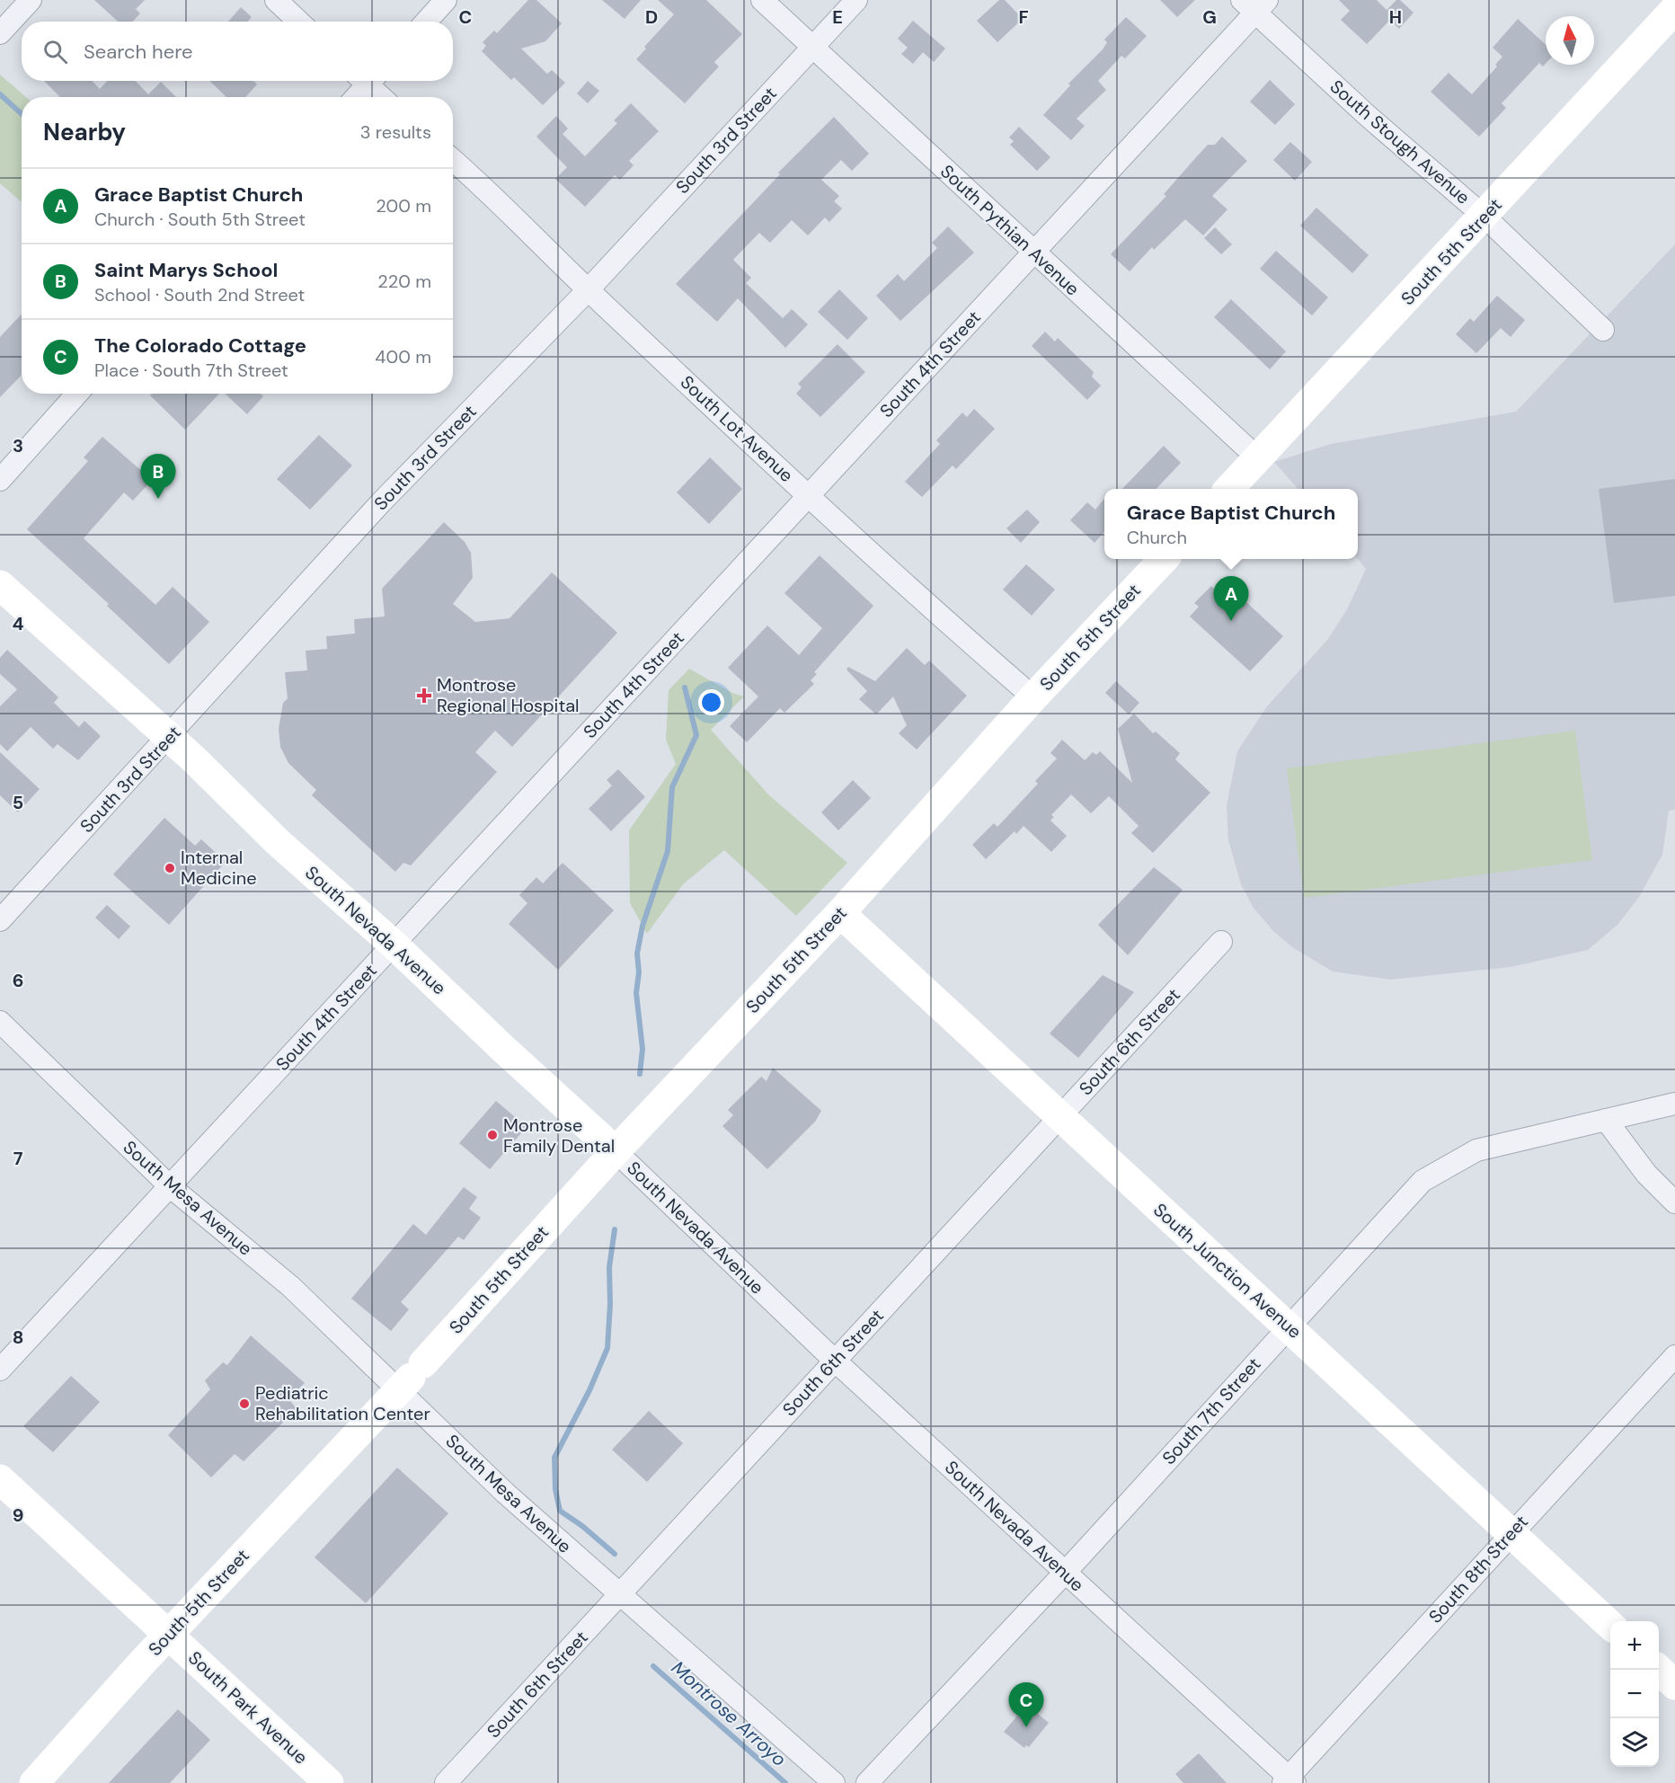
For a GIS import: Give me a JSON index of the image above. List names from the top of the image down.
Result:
{
  "streets": {
    "street": [
      "South 3rd Street",
      "South Stough Avenue",
      "South Pythian Avenue",
      "South 5th Street",
      "South 4th Street",
      "South Lot Avenue",
      "South Nevada Avenue",
      "South 6th Street",
      "South Mesa Avenue",
      "South Junction Avenue",
      "South 7th Street",
      "South 8th Street",
      "South Park Avenue"
    ]
  },
  "crossings": [
    ["South 3rd Street", "South Pythian Avenue"],
    ["South 3rd Street", "South Lot Avenue"],
    ["South 3rd Street", "South Nevada Avenue"],
    ["South Stough Avenue", "South 5th Street"],
    ["South Stough Avenue", "South 4th Street"],
    ["South Pythian Avenue", "South 5th Street"],
    ["South Pythian Avenue", "South 4th Street"],
    ["South 5th Street", "South Lot Avenue"],
    ["South 5th Street", "South Nevada Avenue"],
    ["South 5th Street", "South Mesa Avenue"],
    ["South 5th Street", "South Junction Avenue"],
    ["South 5th Street", "South Park Avenue"],
    ["South 4th Street", "South Lot Avenue"],
    ["South 4th Street", "South Nevada Avenue"],
    ["South 4th Street", "South Mesa Avenue"],
    ["South Nevada Avenue", "South 6th Street"],
    ["South Nevada Avenue", "South 7th Street"],
    ["South Nevada Avenue", "South 8th Street"],
    ["South 6th Street", "South Mesa Avenue"],
    ["South 6th Street", "South Junction Avenue"],
    ["South Junction Avenue", "South 7th Street"],
    ["South Junction Avenue", "South 8th Street"]
  ],
  "water": ["Montrose Arroyo"],
  "places": {
    "health": ["Montrose Regional Hospital"],
    "other": ["Internal Medicine", "Montrose Family Dental", "Pediatric Rehabilitation Center"]
  },
  "north": "top",
  "page": {
    "search": "Search here",
    "heading": ["Nearby", "3 results"],
    "list": [
      {
        "mark": "A",
        "name": "Grace Baptist Church",
        "note": "Church · South 5th Street",
        "value": "200 m"
      },
      {
        "mark": "B",
        "name": "Saint Marys School",
        "note": "School · South 2nd Street",
        "value": "220 m"
      },
      {
        "mark": "C",
        "name": "The Colorado Cottage",
        "note": "Place · South 7th Street",
        "value": "400 m"
      }
    ],
    "pins": ["B", "A", "C"],
    "popup": ["Grace Baptist Church", "Church"],
    "map_buttons": ["+", "−"]
  },
  "grid": {
    "columns": [
      "C",
      "D",
      "E",
      "F",
      "G",
      "H"
    ],
    "rows": [
      "3",
      "4",
      "5",
      "6",
      "7",
      "8",
      "9"
    ]
  }
}
